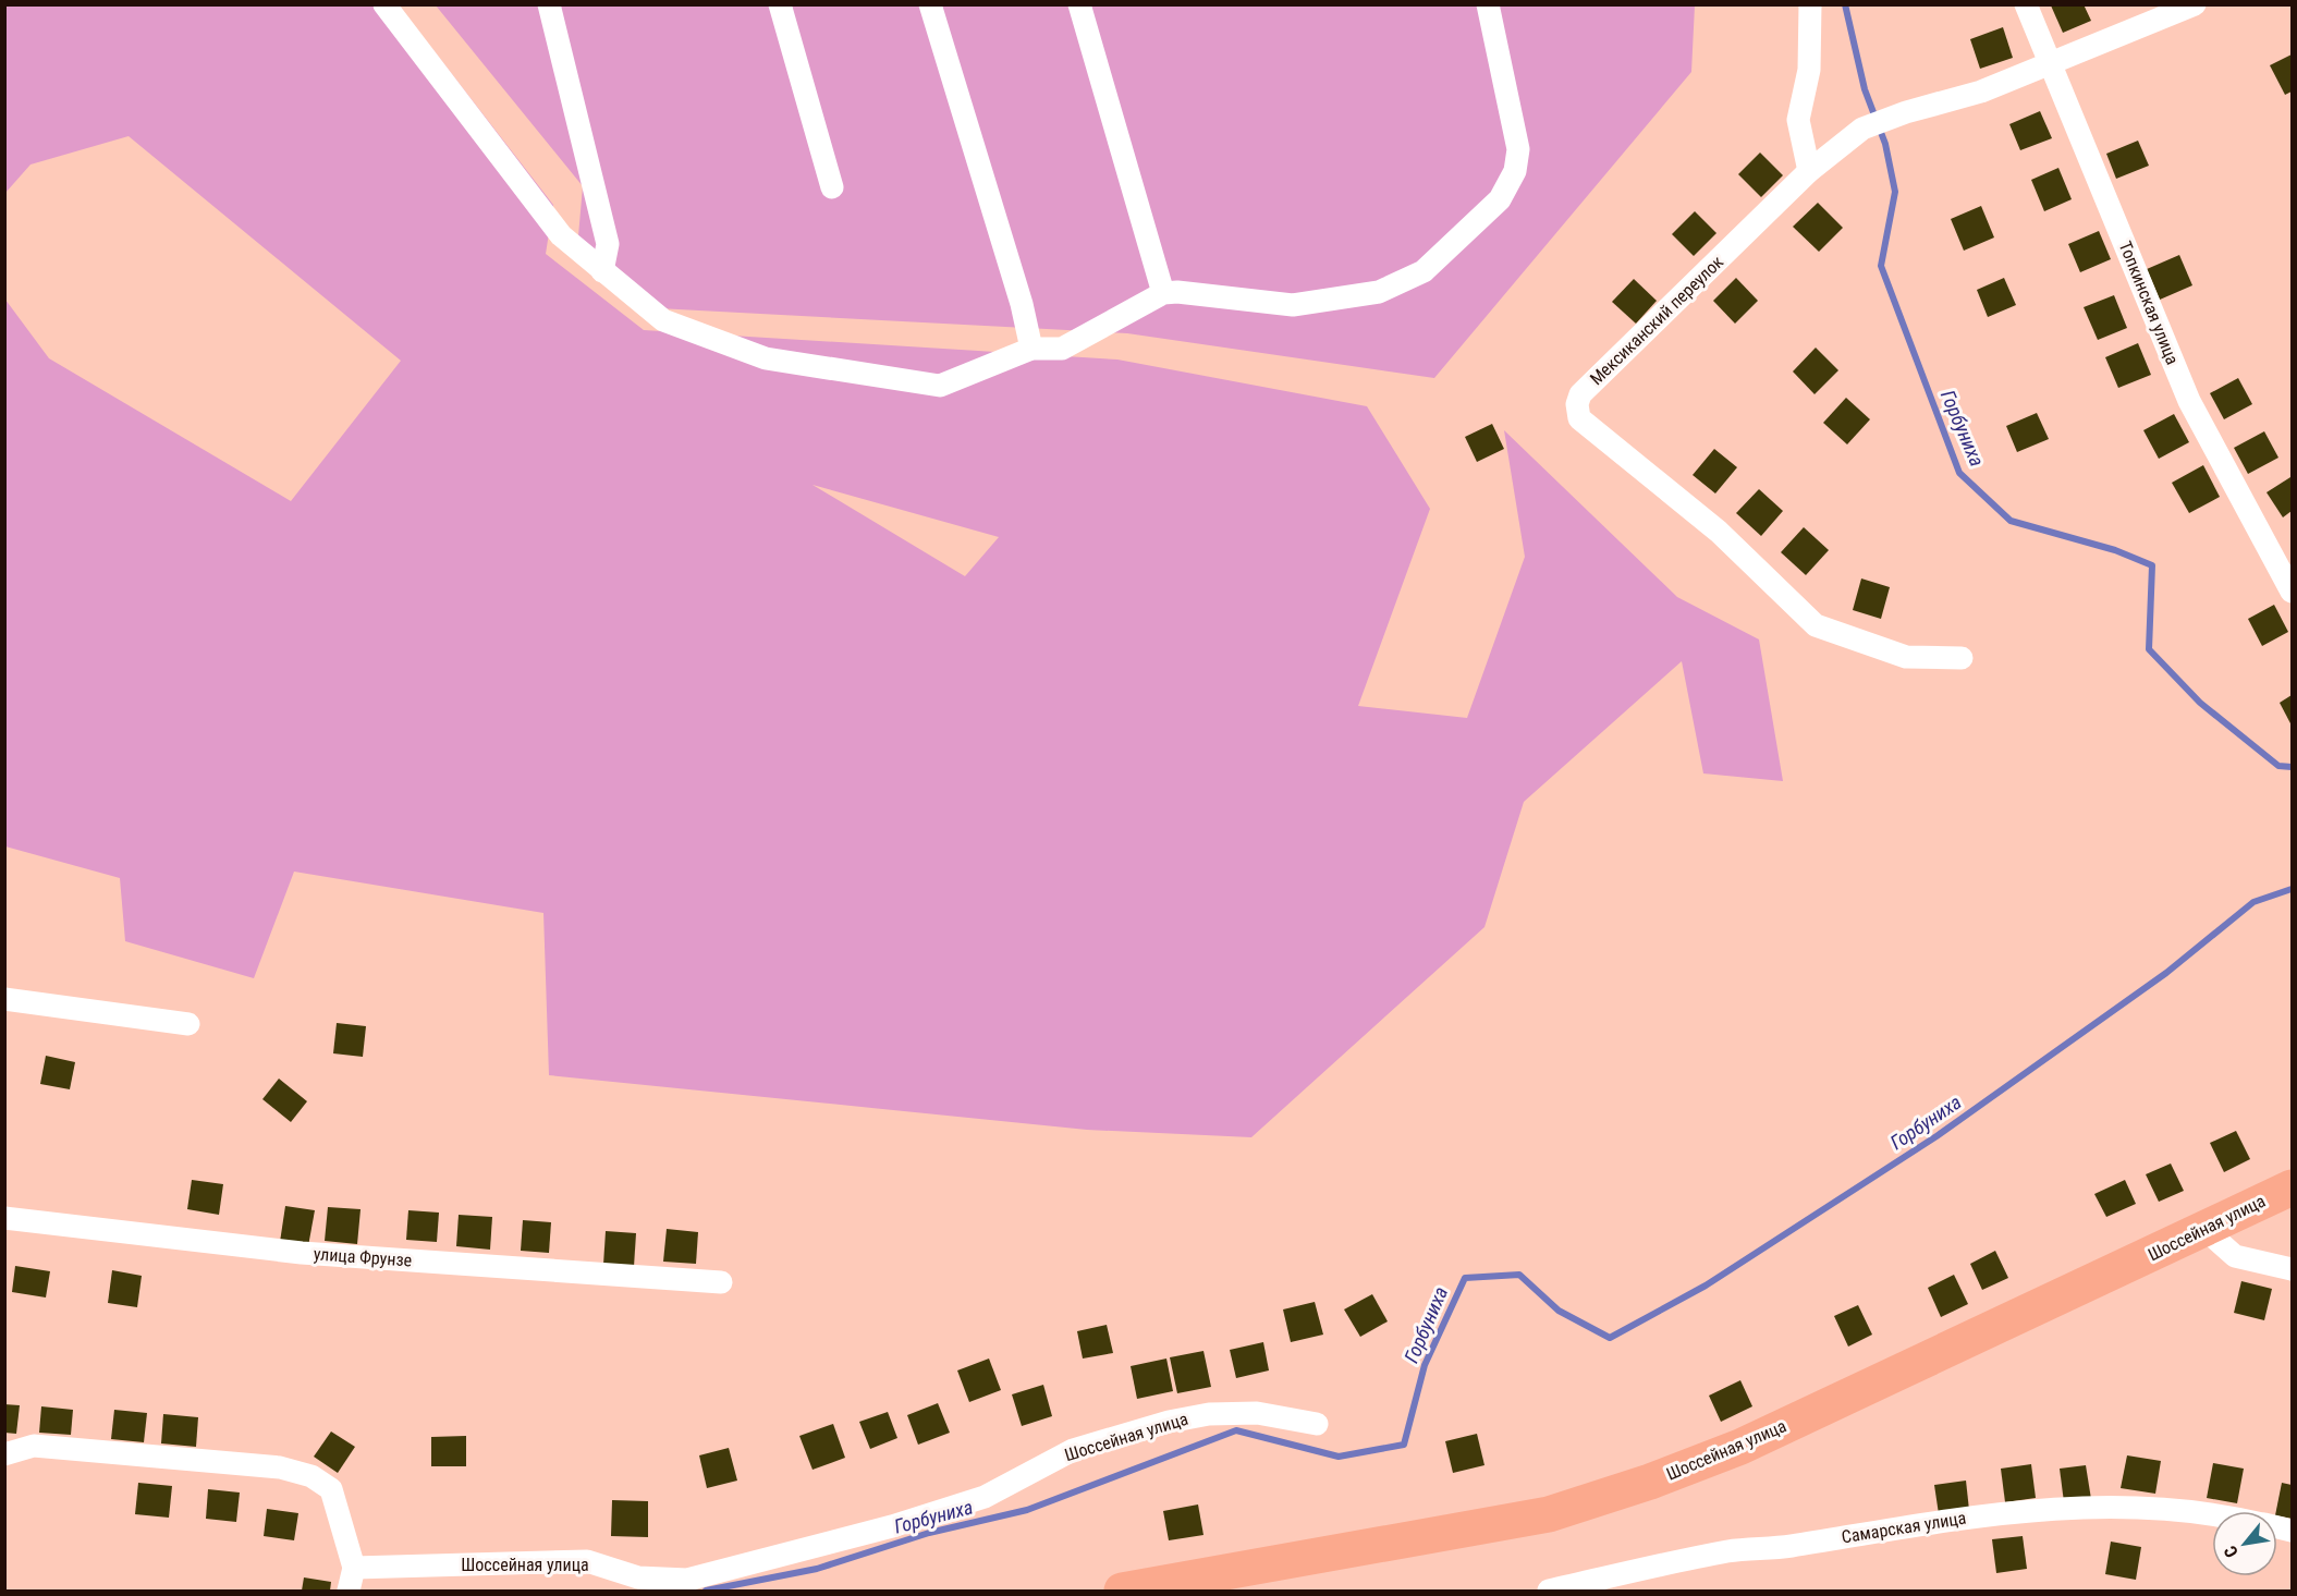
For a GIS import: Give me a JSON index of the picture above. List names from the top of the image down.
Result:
{
  "streets": {
    "main road": ["Шоссейная улица"],
    "street": [
      "Топкинская улица",
      "Мексиканский переулок",
      "улица Фрунзе",
      "Самарская улица"
    ]
  },
  "crossings": [
    ["Топкинская улица", "Мексиканский переулок"]
  ],
  "water": ["Горбуниха"],
  "north": "bottom left"
}
